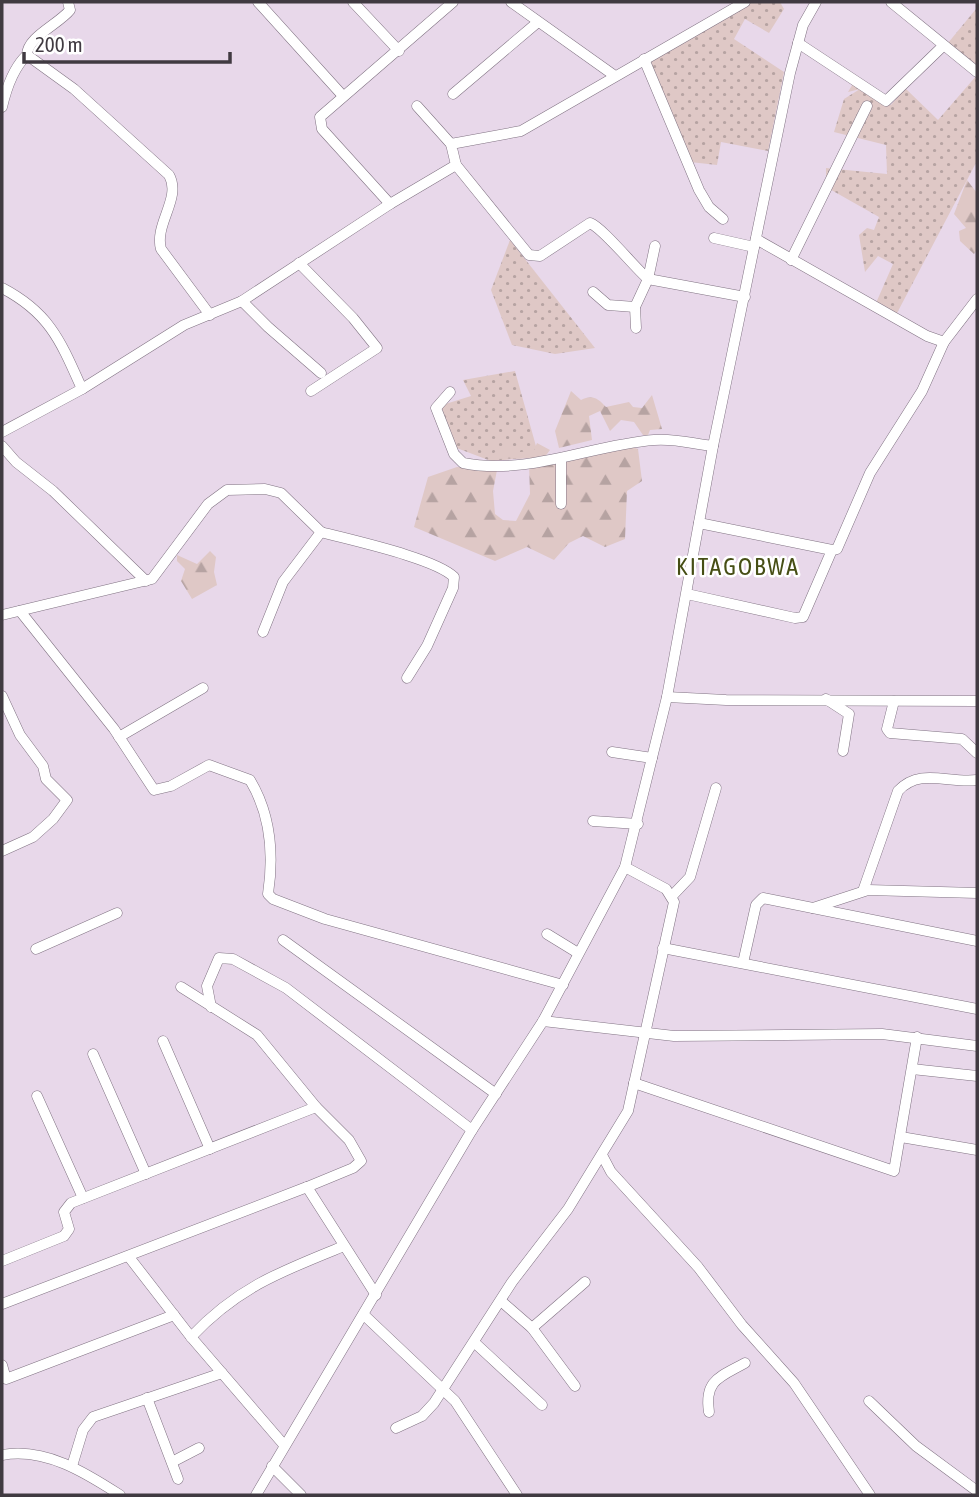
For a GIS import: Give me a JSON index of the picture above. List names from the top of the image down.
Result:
{
  "districts": ["KITAGOBWA"],
  "scale_bar": "200 m"
}
